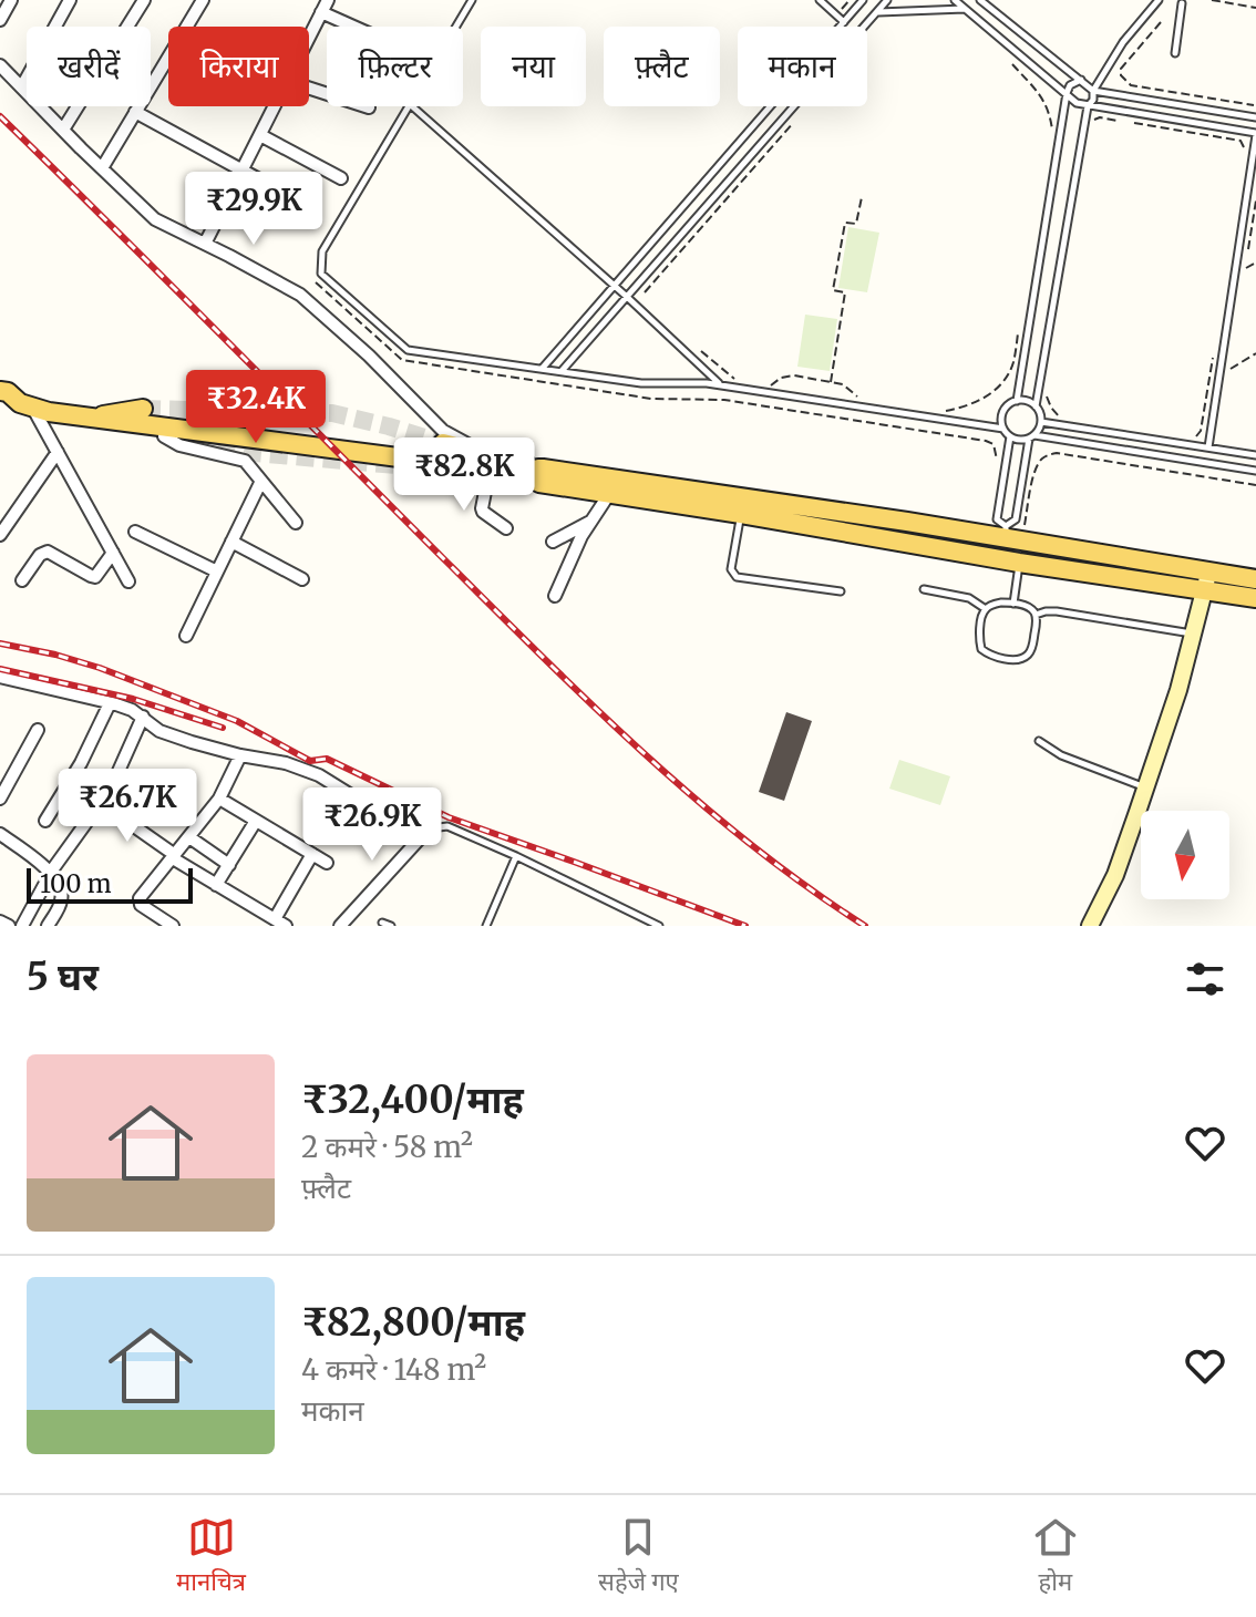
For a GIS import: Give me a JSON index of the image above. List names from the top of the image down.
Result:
{
  "scale_bar": "100 m",
  "north": "bottom",
  "page": {
    "chip": [
      "खरीदें",
      "किराया",
      "फ़िल्टर",
      "नया",
      "फ़्लैट",
      "मकान"
    ],
    "price": [
      "₹29.9K",
      "₹32.4K",
      "₹82.8K",
      "₹26.7K",
      "₹26.9K"
    ],
    "scale": "100 m",
    "heading": "5 घर",
    "list": [
      {
        "name": "₹32,400/माह",
        "note": "2 कमरे · 58 m² · फ़्लैट"
      },
      {
        "name": "₹82,800/माह",
        "note": "4 कमरे · 148 m² · मकान"
      }
    ],
    "tabs": ["मानचित्र", "सहेजे गए", "होम"]
  }
}
